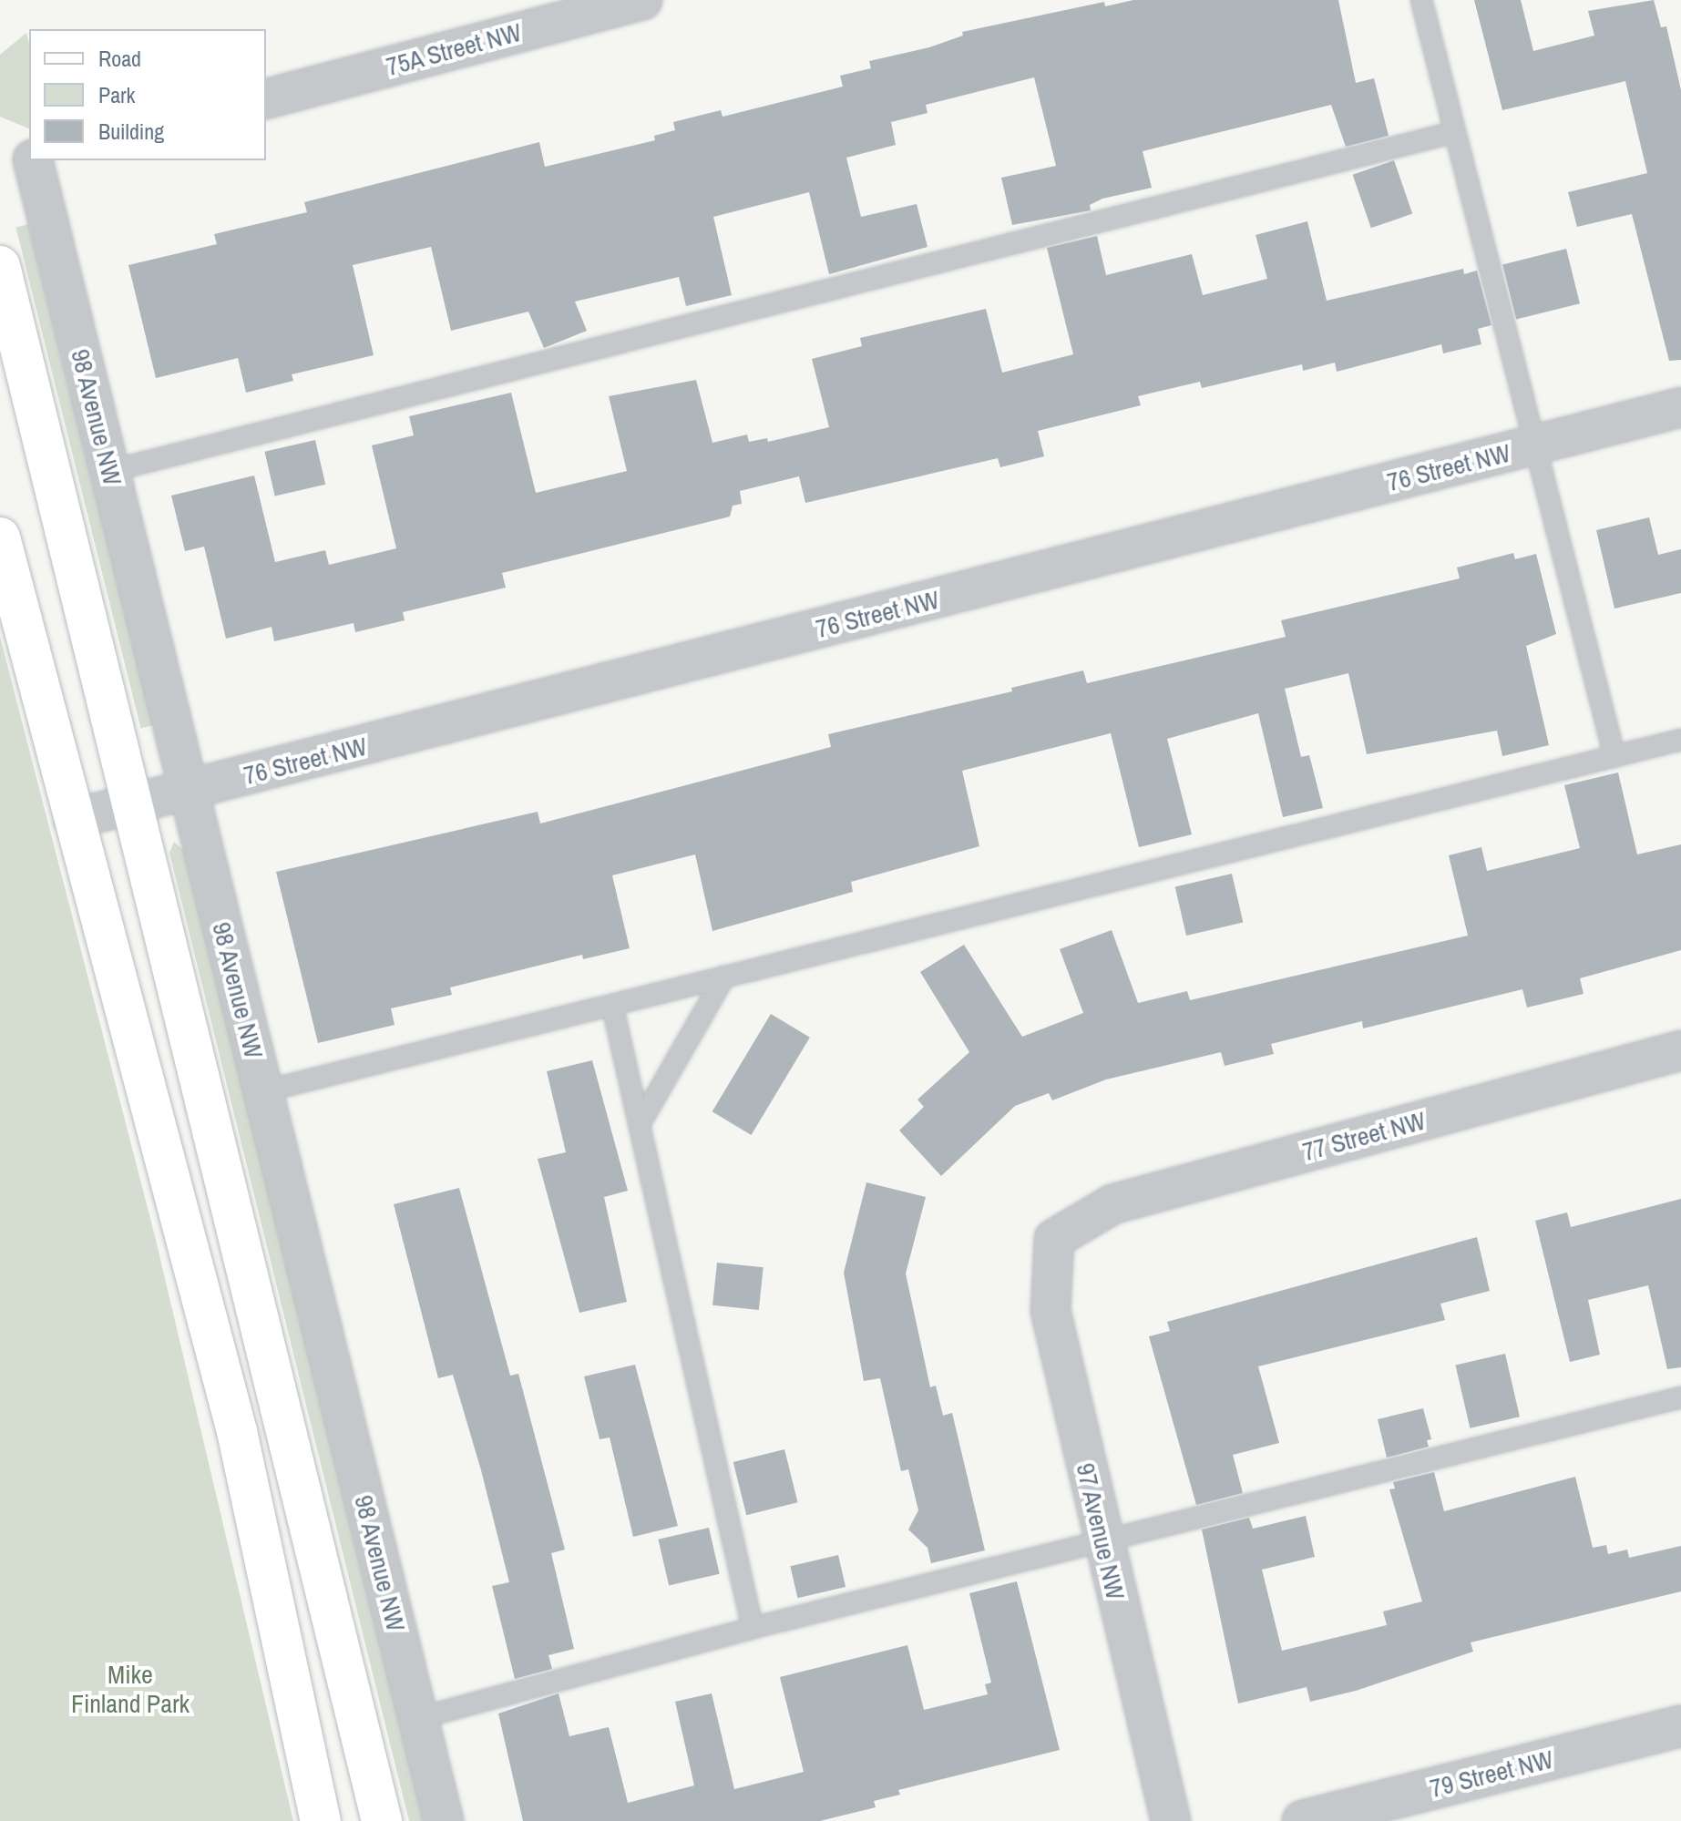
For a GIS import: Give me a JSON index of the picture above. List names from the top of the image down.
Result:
{
  "streets": {
    "street": [
      "75A Street NW",
      "98 Avenue NW",
      "76 Street NW",
      "77 Street NW",
      "97 Avenue NW",
      "79 Street NW"
    ]
  },
  "crossings": [
    ["98 Avenue NW", "76 Street NW"],
    ["77 Street NW", "97 Avenue NW"]
  ],
  "parks": ["Mike Finland Park"],
  "legend": ["Road", "Park", "Building"]
}
